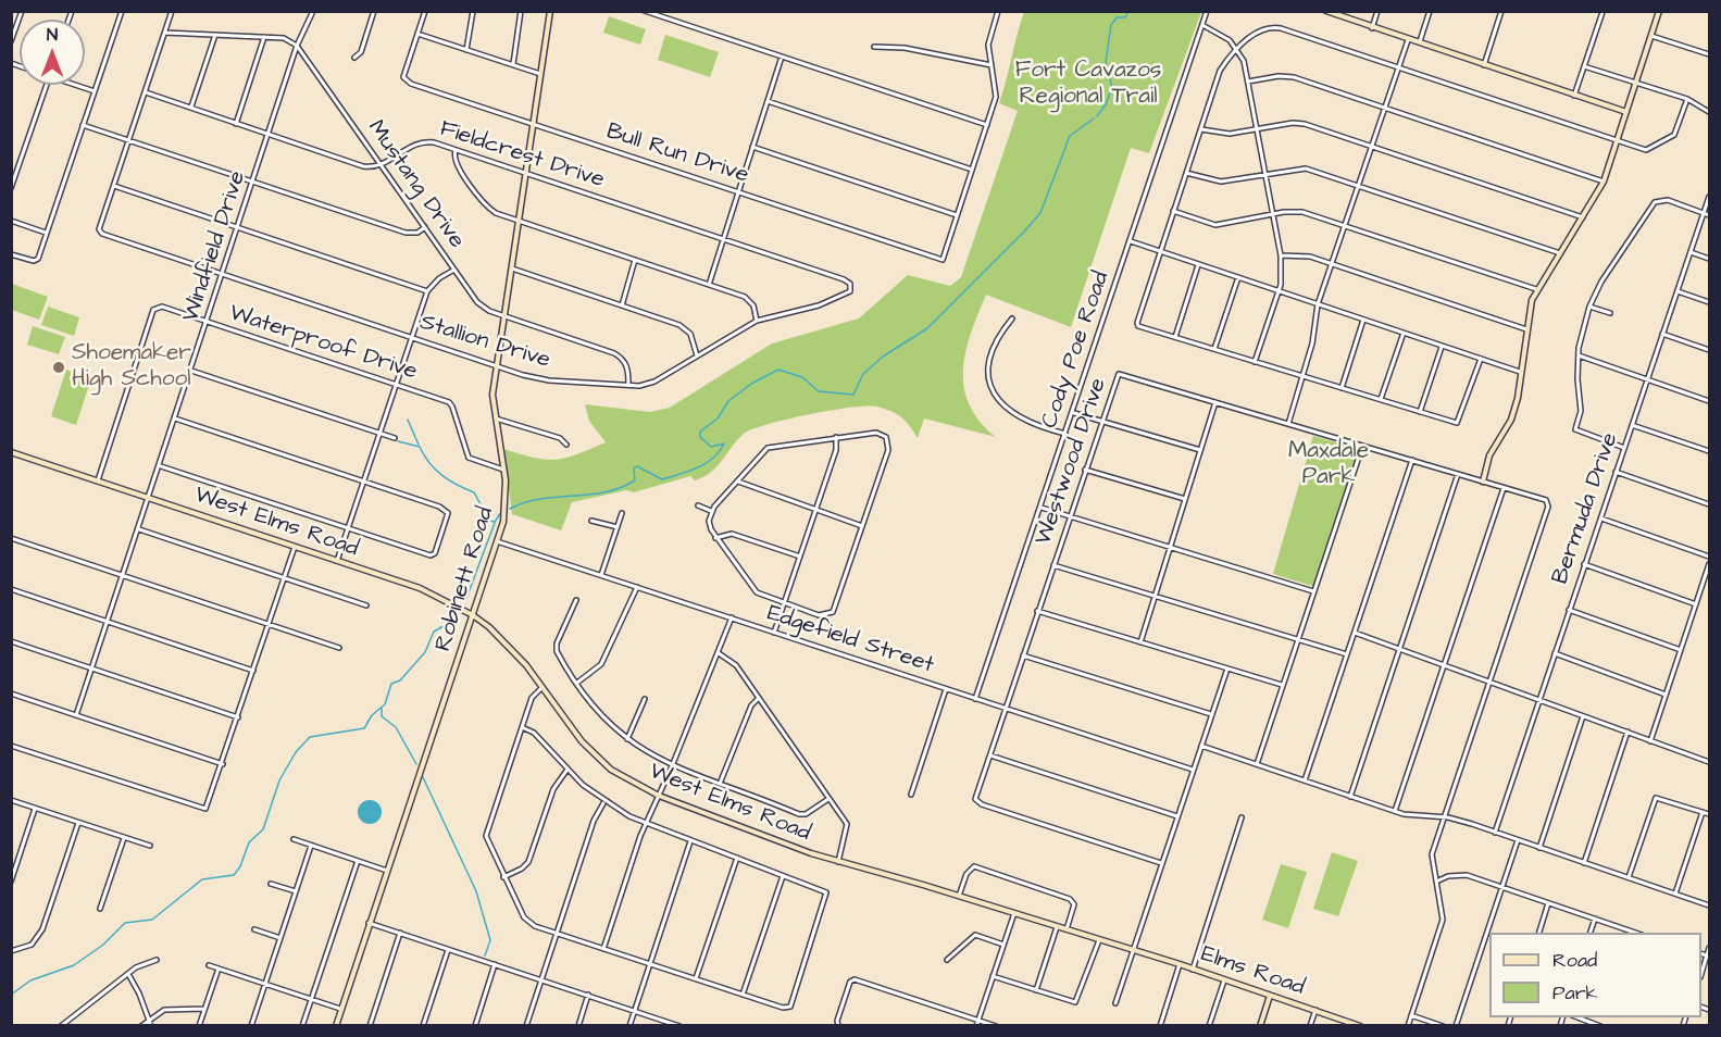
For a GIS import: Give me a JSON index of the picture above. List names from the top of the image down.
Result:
{
  "streets": {
    "street": [
      "Bull Run Drive",
      "Fieldcrest Drive",
      "Mustang Drive",
      "Windfield Drive",
      "Stallion Drive",
      "Waterproof Drive",
      "Cody Poe Road",
      "Westwood Drive",
      "Bermuda Drive",
      "West Elms Road",
      "Robinett Road",
      "Edgefield Street",
      "Elms Road"
    ]
  },
  "crossings": [
    ["Bull Run Drive", "Robinett Road"],
    ["Fieldcrest Drive", "Mustang Drive"],
    ["Fieldcrest Drive", "Stallion Drive"],
    ["Fieldcrest Drive", "Robinett Road"],
    ["Mustang Drive", "Windfield Drive"],
    ["Mustang Drive", "Stallion Drive"],
    ["Mustang Drive", "Robinett Road"],
    ["Windfield Drive", "Stallion Drive"],
    ["Windfield Drive", "Waterproof Drive"],
    ["Windfield Drive", "West Elms Road"],
    ["Stallion Drive", "Robinett Road"],
    ["Waterproof Drive", "West Elms Road"],
    ["Waterproof Drive", "Robinett Road"],
    ["Cody Poe Road", "Edgefield Street"],
    ["Westwood Drive", "Edgefield Street"],
    ["West Elms Road", "Robinett Road"],
    ["West Elms Road", "Elms Road"],
    ["Robinett Road", "Edgefield Street"]
  ],
  "parks": ["Fort Cavazos Regional Trail", "Maxdale Park"],
  "places": ["Shoemaker High School"],
  "legend": ["Road", "Park"],
  "north": "top"
}
